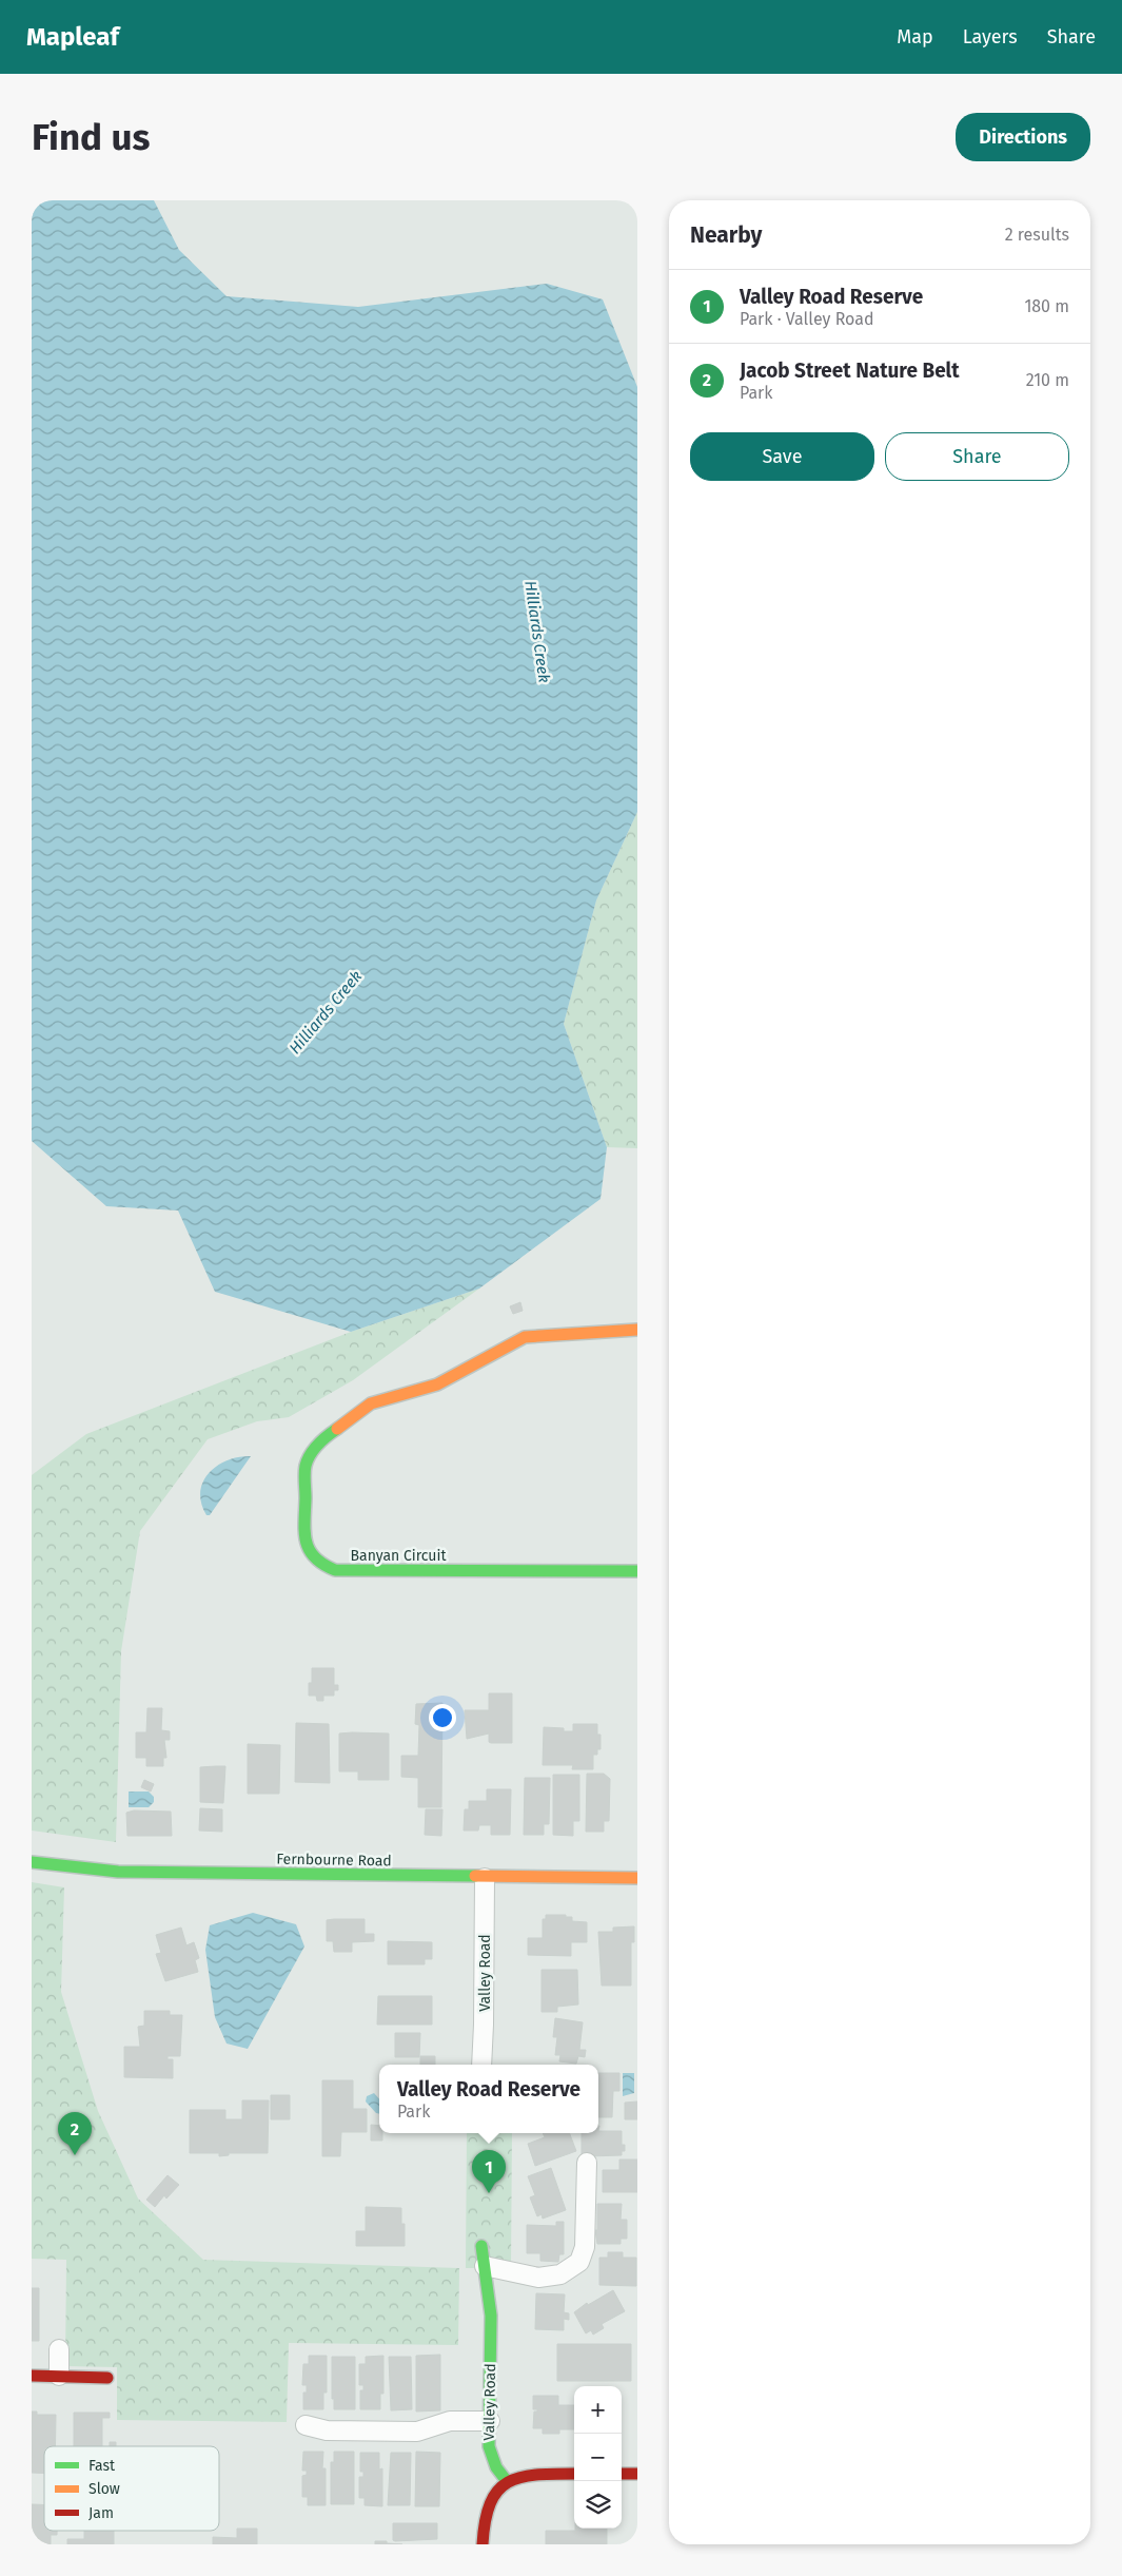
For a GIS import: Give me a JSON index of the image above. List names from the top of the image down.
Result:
{
  "streets": {
    "street": ["Banyan Circuit", "Fernbourne Road", "Valley Road"]
  },
  "crossings": [
    ["Fernbourne Road", "Valley Road"]
  ],
  "water": ["Hilliards Creek"],
  "legend": ["Fast", "Slow", "Jam"],
  "page": {
    "header": "Mapleaf",
    "nav": ["Map", "Layers", "Share"],
    "buttons": [
      "Directions",
      ["Save", "Share"]
    ],
    "title": "Find us",
    "heading": ["Nearby", "2 results"],
    "list": [
      {
        "mark": "1",
        "name": "Valley Road Reserve",
        "note": "Park · Valley Road",
        "value": "180 m"
      },
      {
        "mark": "2",
        "name": "Jacob Street Nature Belt",
        "note": "Park",
        "value": "210 m"
      }
    ],
    "popup": ["Valley Road Reserve", "Park"],
    "pins": ["2", "1"],
    "map_buttons": ["+", "−"]
  }
}
